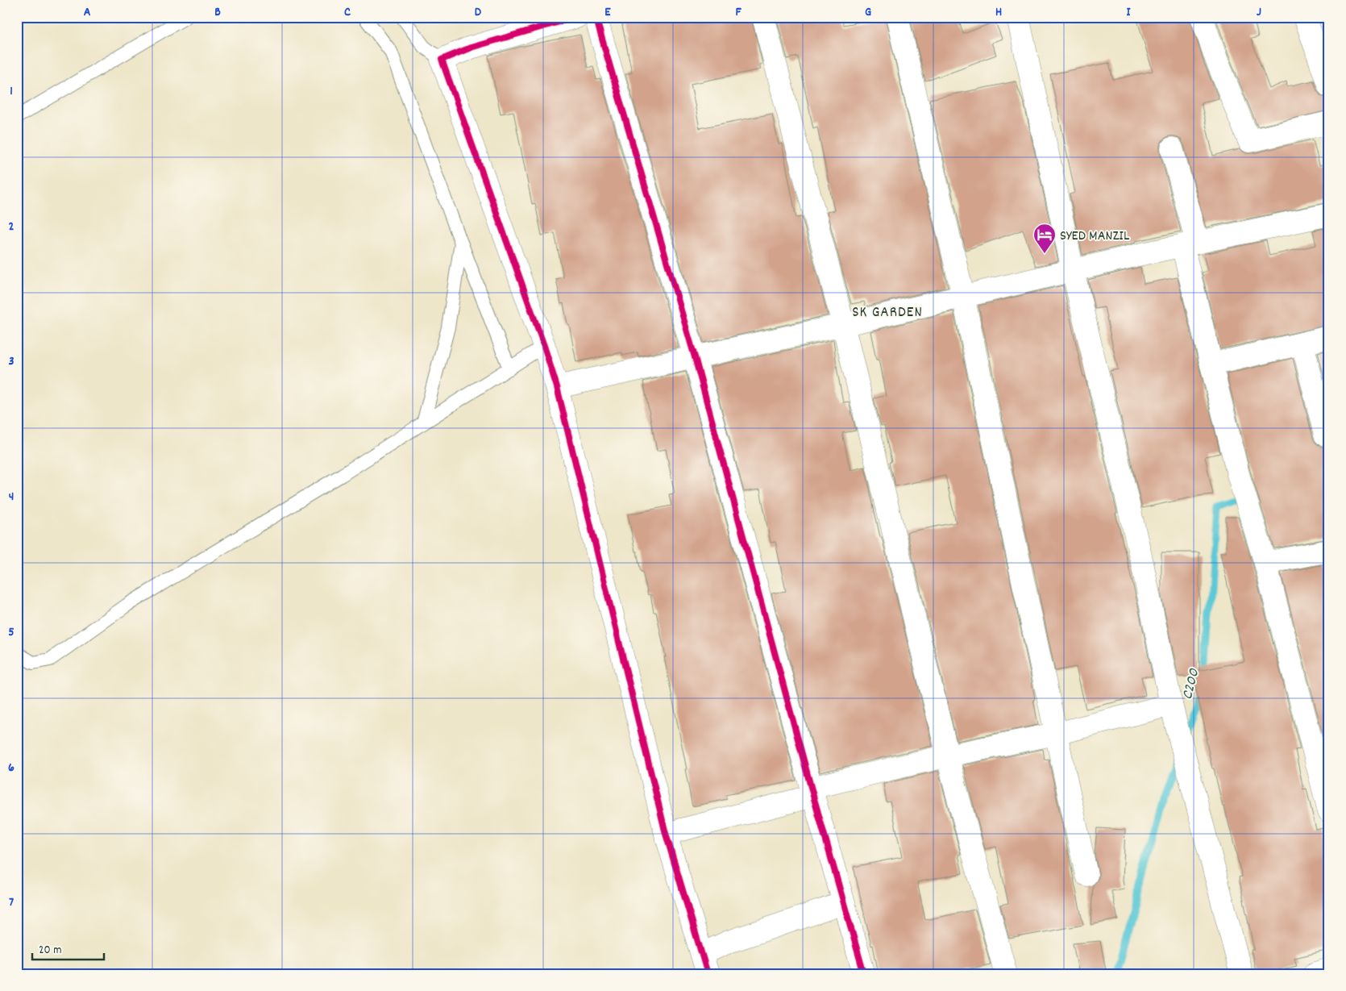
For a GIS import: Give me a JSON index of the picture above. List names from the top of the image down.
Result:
{
  "districts": ["SK GARDEN"],
  "water": ["C200"],
  "places": {
    "hotel": ["SYED MANZIL"]
  },
  "scale_bar": "20 m",
  "grid": {
    "columns": [
      "A",
      "B",
      "C",
      "D",
      "E",
      "F",
      "G",
      "H",
      "I",
      "J"
    ],
    "rows": [
      "1",
      "2",
      "3",
      "4",
      "5",
      "6",
      "7"
    ]
  }
}
